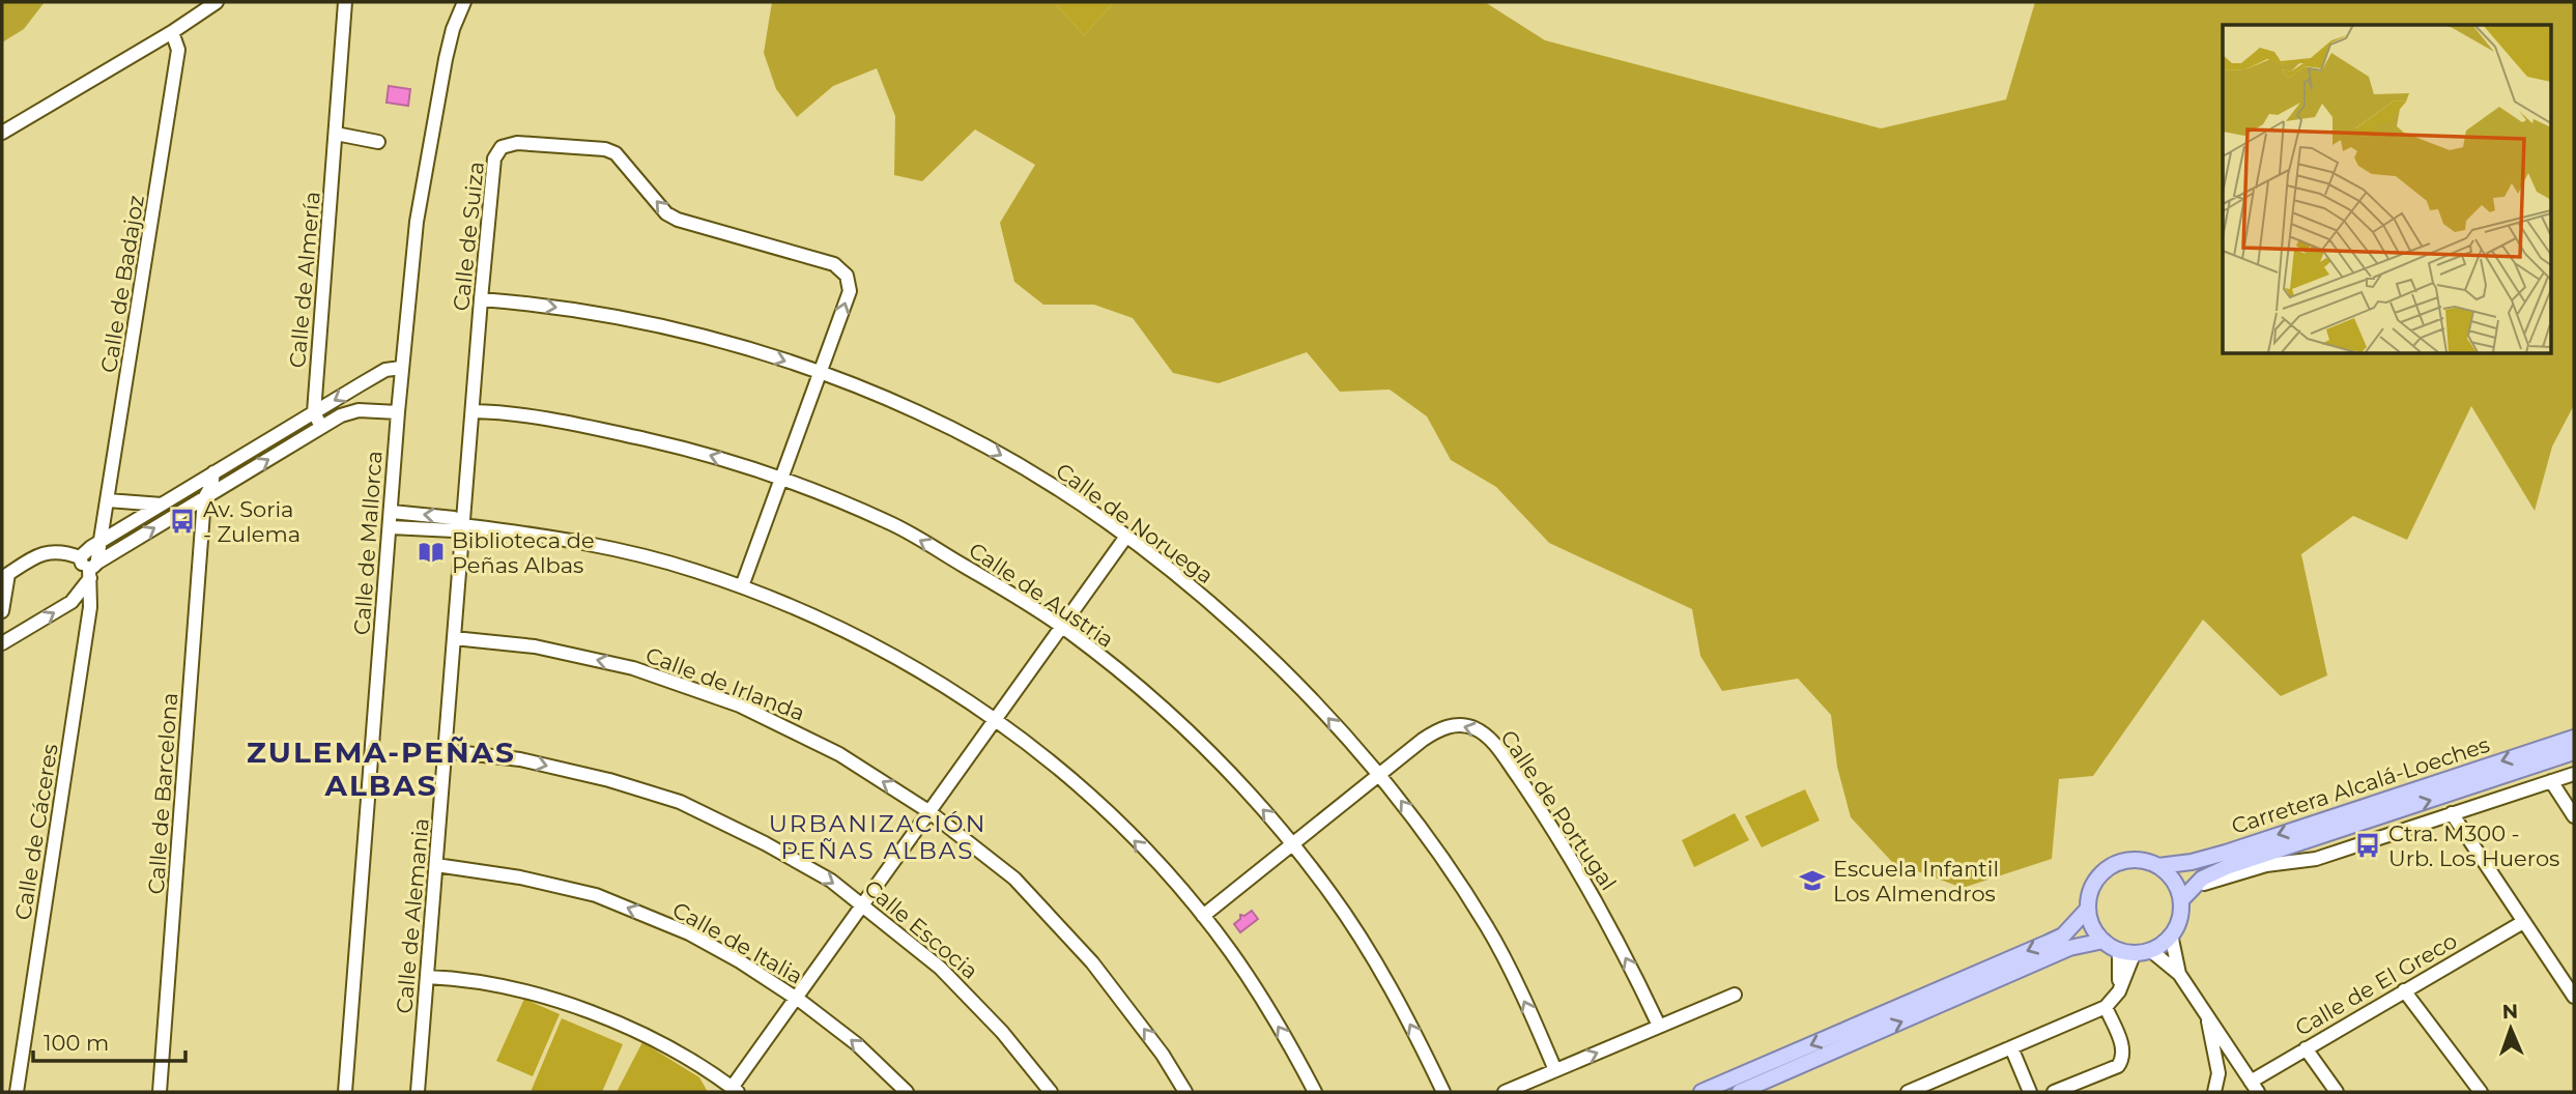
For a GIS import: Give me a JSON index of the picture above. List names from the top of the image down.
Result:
{
  "streets": {
    "main road": ["Carretera Alcalá-Loeches"],
    "street": [
      "Calle de Suiza",
      "Calle de Almería",
      "Calle de Badajoz",
      "Calle de Noruega",
      "Calle de Mallorca",
      "Calle de Austria",
      "Calle de Irlanda",
      "Calle de Barcelona",
      "Calle de Portugal",
      "Calle de Cáceres",
      "Calle de Alemania",
      "Calle Escocia",
      "Calle de Italia",
      "Calle de El Greco"
    ]
  },
  "crossings": [
    ["Calle de Suiza", "Calle de Noruega"],
    ["Calle de Suiza", "Calle de Austria"],
    ["Calle de Suiza", "Calle de Alemania"],
    ["Calle de Badajoz", "Calle de Cáceres"],
    ["Calle de Noruega", "Calle de Portugal"],
    ["Calle de Austria", "Calle de Portugal"],
    ["Calle de Irlanda", "Calle de Alemania"],
    ["Calle de Alemania", "Calle Escocia"],
    ["Calle de Alemania", "Calle de Italia"]
  ],
  "one_way": ["Calle de Austria", "Calle de Portugal", "Calle Escocia"],
  "districts": ["ZULEMA-PEÑAS ALBAS", "URBANIZACIÓN PEÑAS ALBAS"],
  "places": {
    "bus stop": ["Av. Soria - Zulema", "Ctra. M300 - Urb. Los Hueros"],
    "library": ["Biblioteca de Peñas Albas"],
    "school or university": ["Escuela Infantil Los Almendros"]
  },
  "scale_bar": "100 m",
  "north": "top"
}
